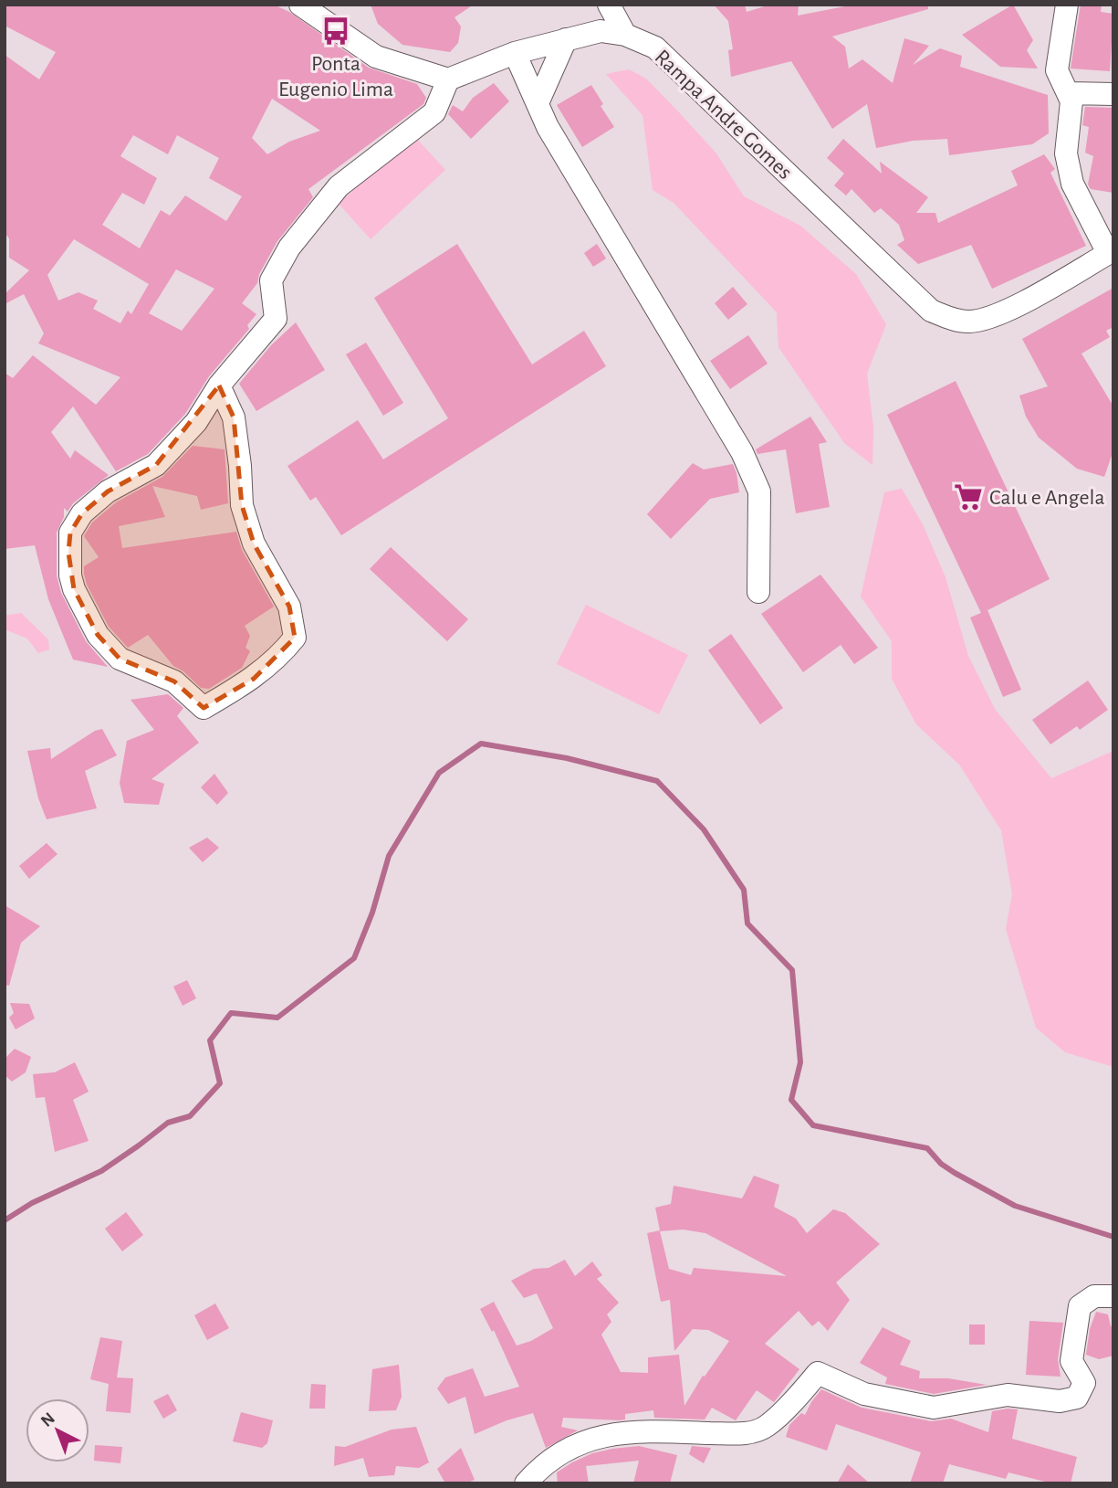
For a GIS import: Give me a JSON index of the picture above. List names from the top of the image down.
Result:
{
  "streets": {
    "street": ["Rampa Andre Gomes"]
  },
  "places": {
    "bus stop": ["Ponta Eugenio Lima"],
    "supermarket": ["Calu e Angela"]
  },
  "north": "top left"
}
